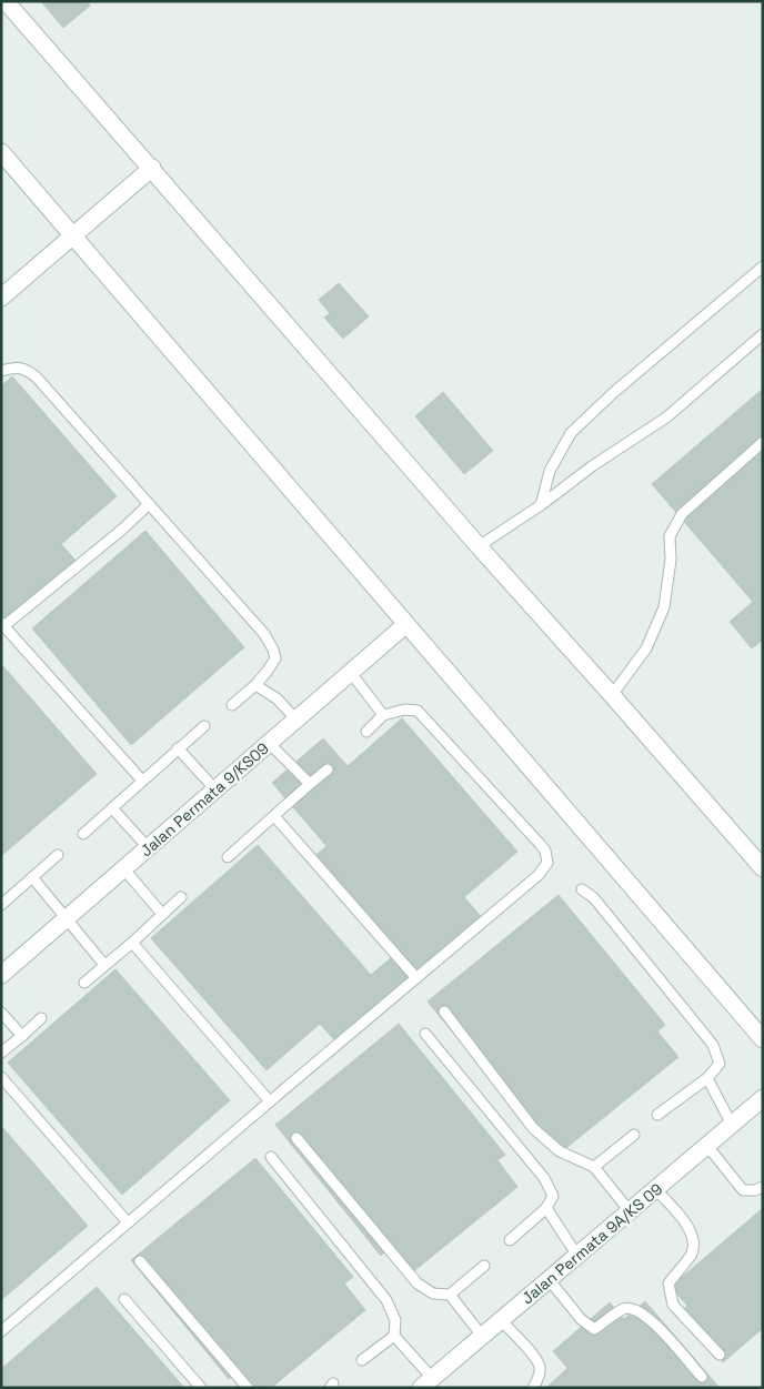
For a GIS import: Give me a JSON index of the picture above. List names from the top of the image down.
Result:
{
  "streets": {
    "street": ["Jalan Permata 9/KS09", "Jalan Permata 9A/KS 09"]
  }
}
